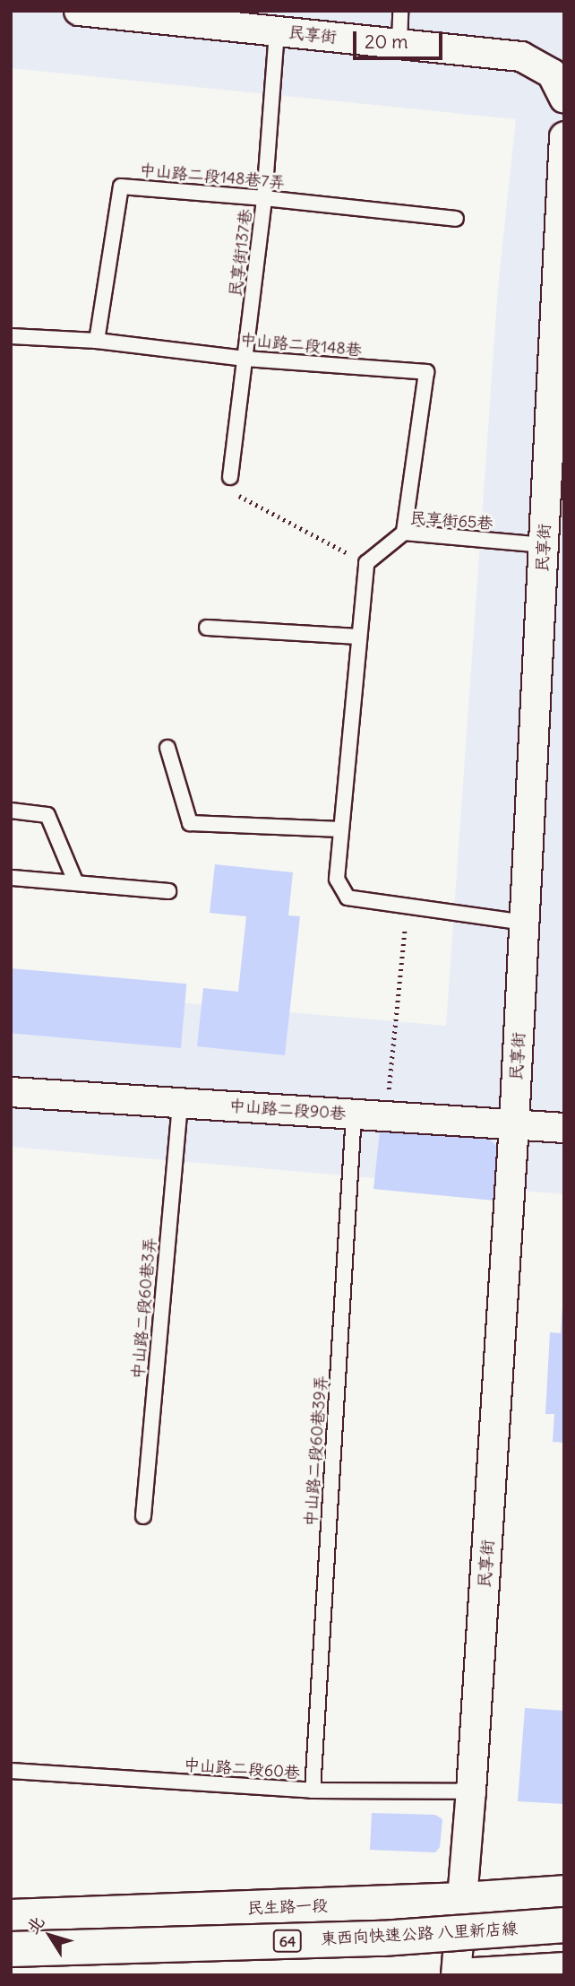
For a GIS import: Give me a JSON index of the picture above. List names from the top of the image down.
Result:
{
  "streets": {
    "main road": ["民生路一段", "東西向快速公路 八里新店線", "64"],
    "street": ["民享街", "中山路二段90巷"],
    "lane": [
      "中山路二段148巷7弄",
      "民享街137巷",
      "中山路二段148巷",
      "民享街65巷",
      "中山路二段60巷3弄",
      "中山路二段60巷39弄",
      "中山路二段60巷"
    ]
  },
  "crossings": [
    ["民享街", "民享街137巷"],
    ["民享街", "民享街65巷"],
    ["民享街", "中山路二段90巷"],
    ["民享街", "中山路二段60巷"],
    ["民享街", "民生路一段"],
    ["中山路二段148巷7弄", "民享街137巷"],
    ["中山路二段148巷7弄", "中山路二段148巷"],
    ["民享街137巷", "中山路二段148巷"],
    ["中山路二段148巷", "民享街65巷"],
    ["中山路二段90巷", "中山路二段60巷3弄"],
    ["中山路二段90巷", "中山路二段60巷39弄"],
    ["中山路二段60巷39弄", "中山路二段60巷"]
  ],
  "scale_bar": "20 m",
  "north": "top left"
}
